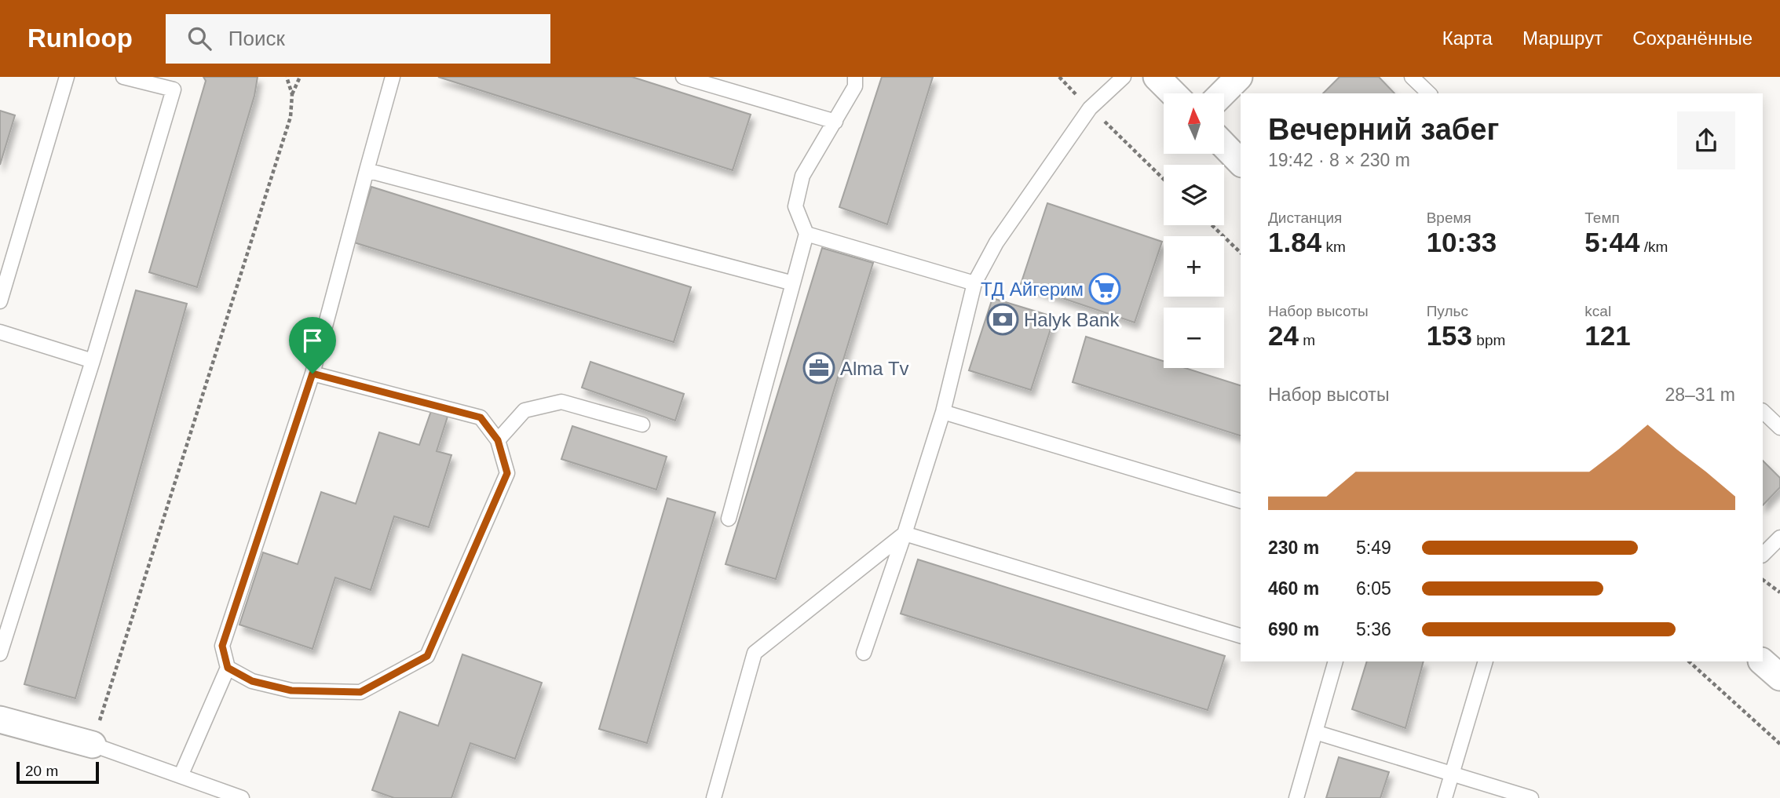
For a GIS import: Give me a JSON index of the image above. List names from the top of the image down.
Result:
{
  "places": {
    "supermarket": ["ТД Айгерим"],
    "bank": ["Halyk Bank"],
    "office": ["Alma Tv"]
  },
  "scale_bar": "20 m",
  "north": "top",
  "page": {
    "header": "Runloop",
    "search": "Поиск",
    "nav": ["Карта", "Маршрут", "Сохранённые"],
    "map_buttons": ["+", "−"],
    "heading": ["Вечерний забег", "19:42 · 8 × 230 m"],
    "stats": [
      ["Дистанция", "1.84 km"],
      ["Время", "10:33"],
      ["Темп", "5:44 /km"],
      ["Набор высоты", "24 m"],
      ["Пульс", "153 bpm"],
      ["kcal", "121"]
    ],
    "chart": ["Набор высоты", "28–31 m"],
    "list": [
      {
        "name": "230 m",
        "note": "5:49"
      },
      {
        "name": "460 m",
        "note": "6:05"
      },
      {
        "name": "690 m",
        "note": "5:36"
      }
    ],
    "scale": "20 m"
  }
}
